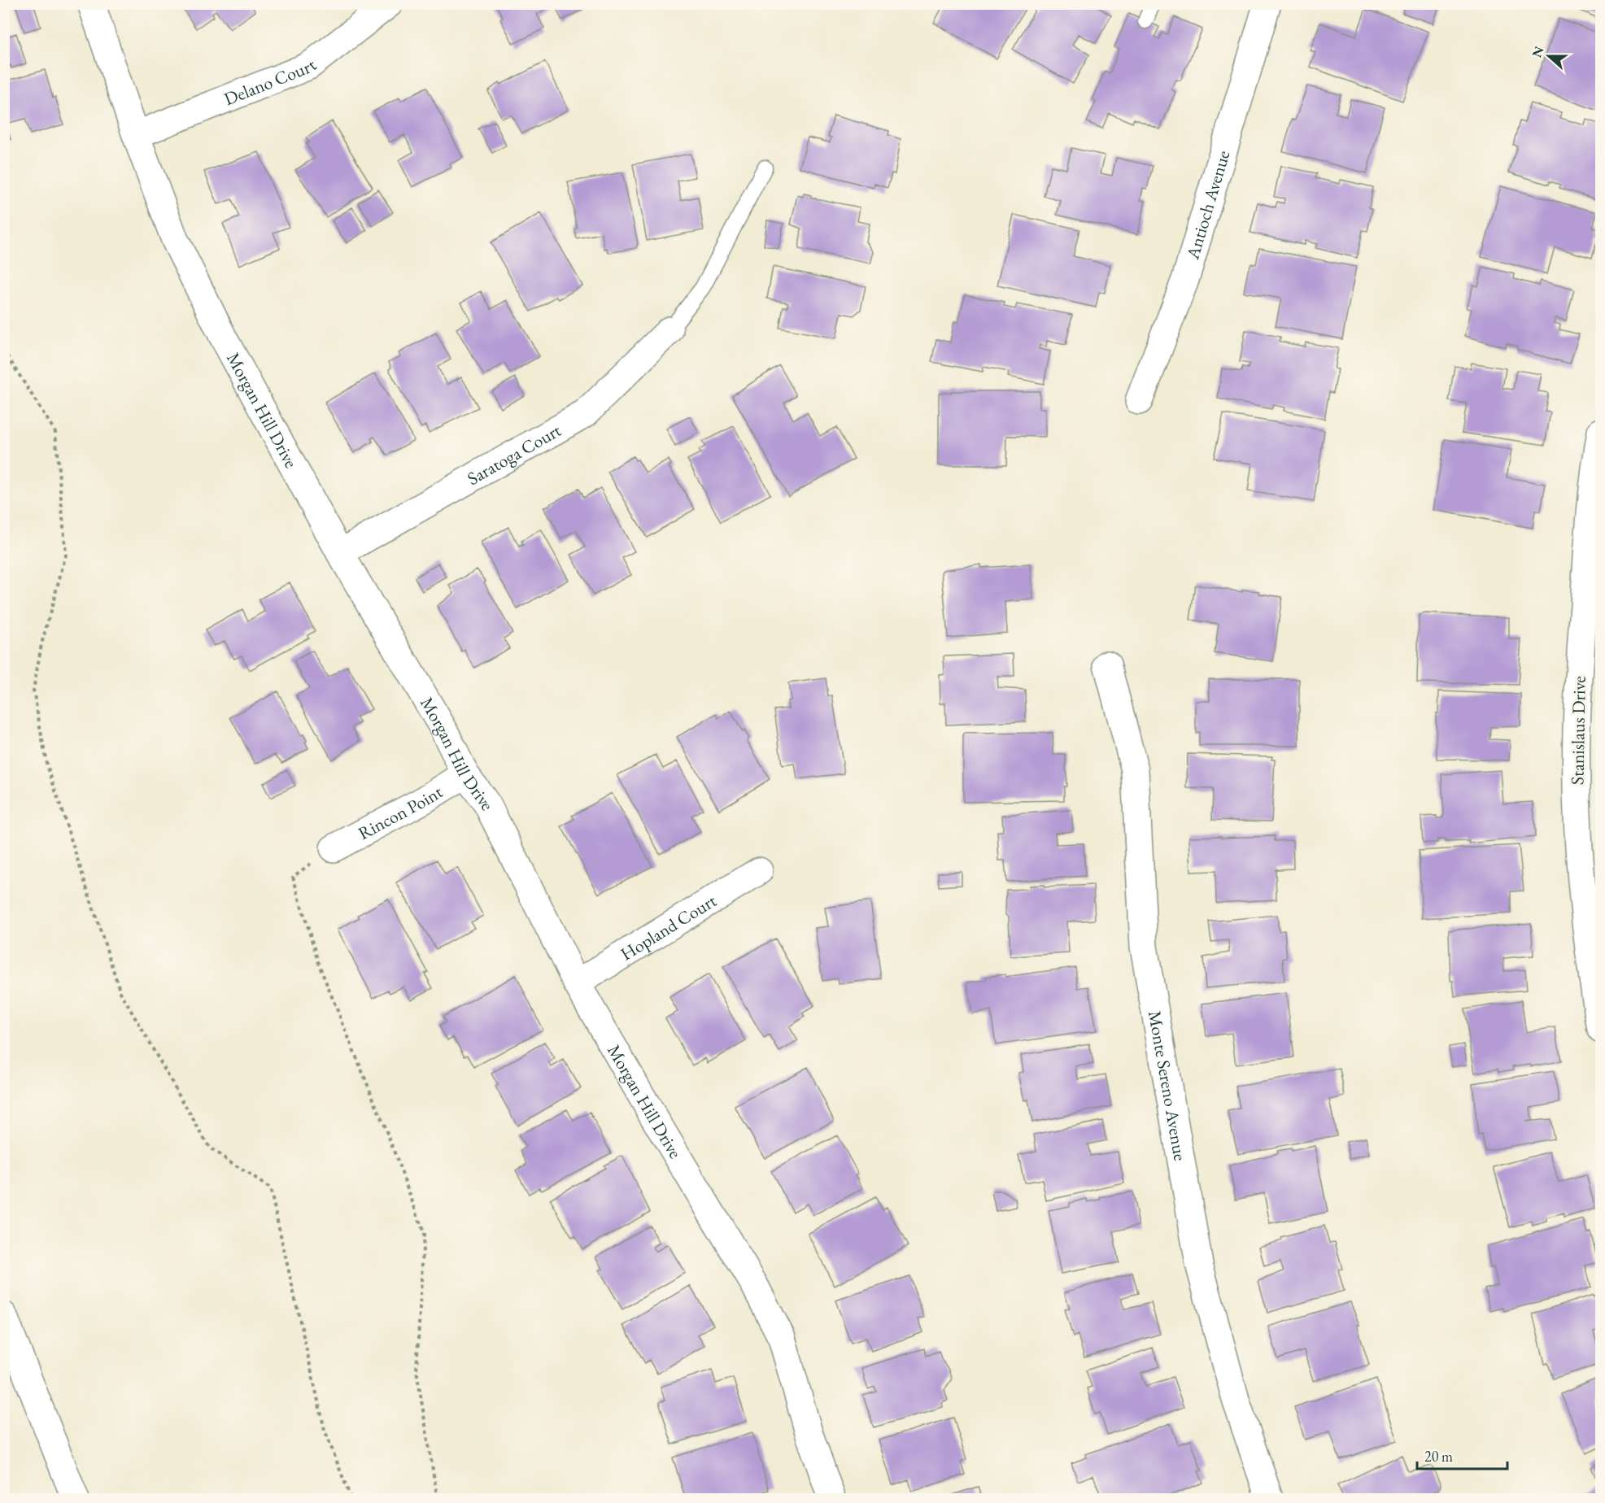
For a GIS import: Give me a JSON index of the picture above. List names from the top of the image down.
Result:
{
  "streets": {
    "street": [
      "Delano Court",
      "Antioch Avenue",
      "Morgan Hill Drive",
      "Saratoga Court",
      "Stanislaus Drive",
      "Rincon Point",
      "Hopland Court",
      "Monte Sereno Avenue"
    ]
  },
  "crossings": [
    ["Delano Court", "Morgan Hill Drive"],
    ["Morgan Hill Drive", "Saratoga Court"],
    ["Morgan Hill Drive", "Rincon Point"],
    ["Morgan Hill Drive", "Hopland Court"]
  ],
  "scale_bar": "20 m",
  "north": "left"
}
